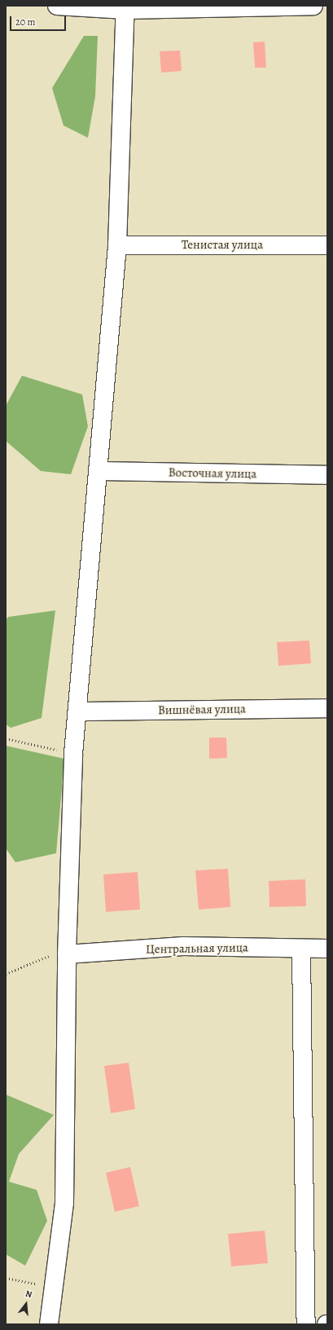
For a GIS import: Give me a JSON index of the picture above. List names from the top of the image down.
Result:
{
  "streets": {
    "street": [
      "Тенистая улица",
      "Восточная улица",
      "Вишнёвая улица",
      "Центральная улица"
    ]
  },
  "scale_bar": "20 m",
  "north": "top"
}
